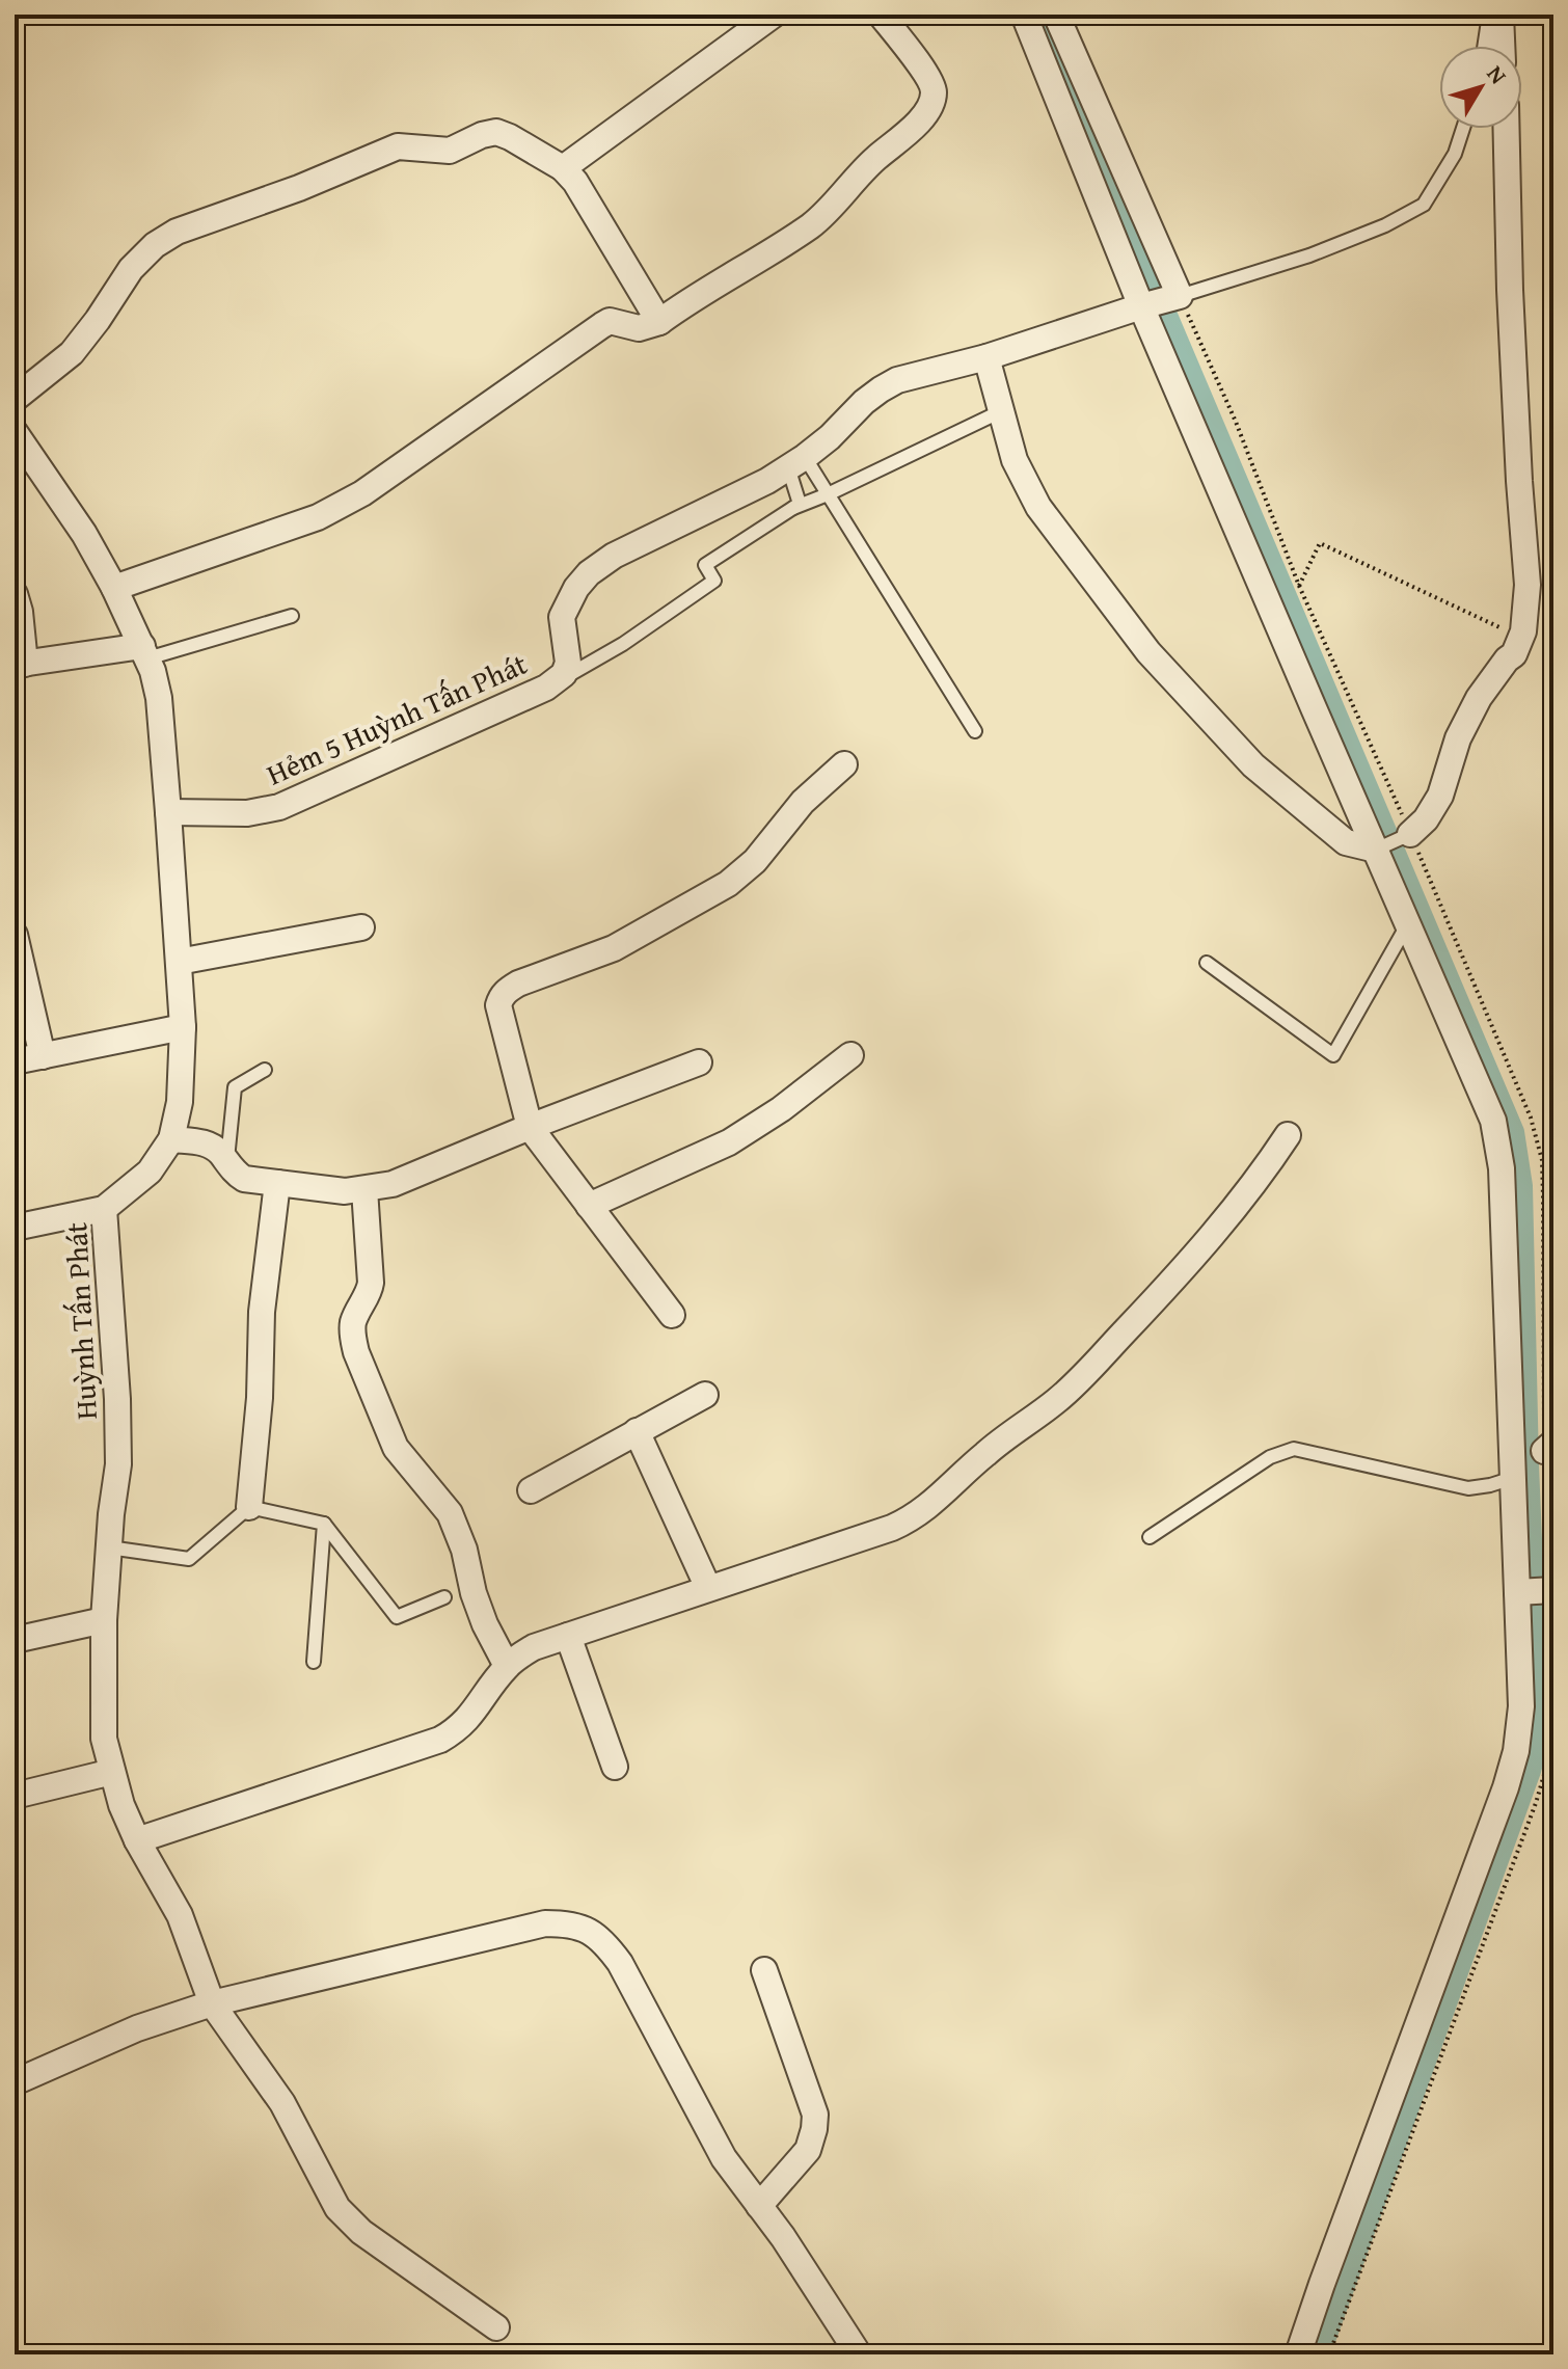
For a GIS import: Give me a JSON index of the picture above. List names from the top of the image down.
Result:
{
  "streets": {
    "street": ["Hẻm 5 Huỳnh Tấn Phát", "Huỳnh Tấn Phát"]
  },
  "crossings": [
    ["Hẻm 5 Huỳnh Tấn Phát", "Huỳnh Tấn Phát"]
  ],
  "north": "top right"
}
